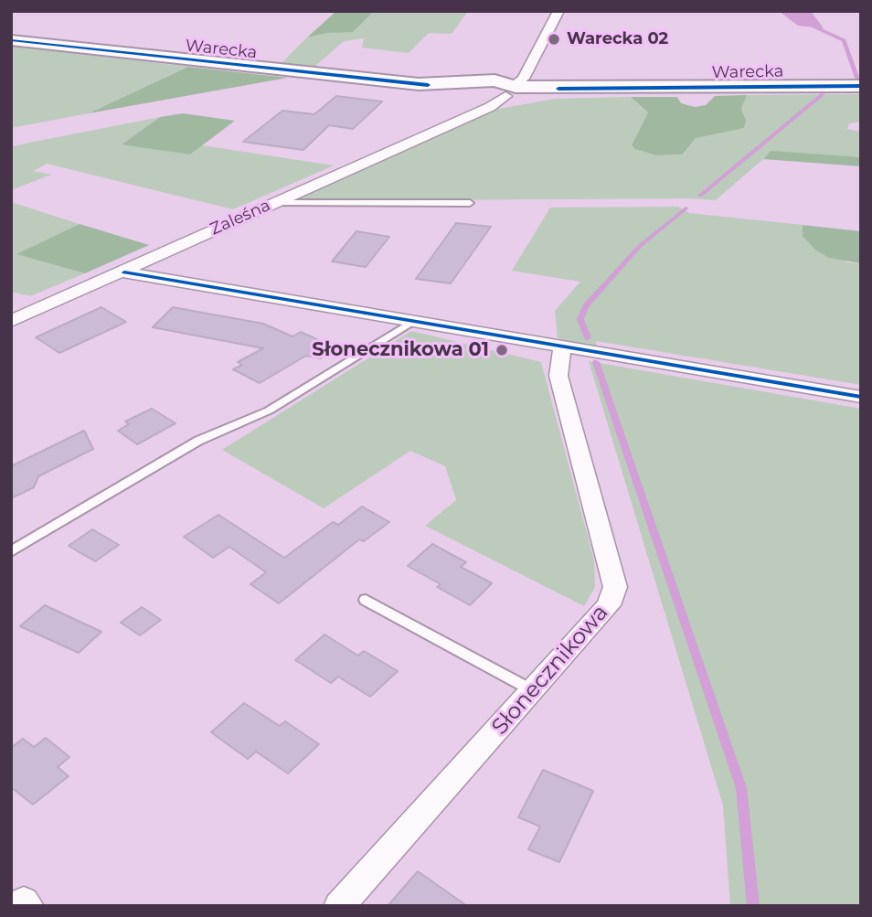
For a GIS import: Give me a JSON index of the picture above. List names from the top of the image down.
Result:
{
  "streets": {
    "street": ["Warecka", "Zaleśna", "Słonecznikowa"]
  },
  "crossings": [
    ["Warecka", "Zaleśna"]
  ],
  "places": ["Warecka 02", "Słonecznikowa 01"]
}
